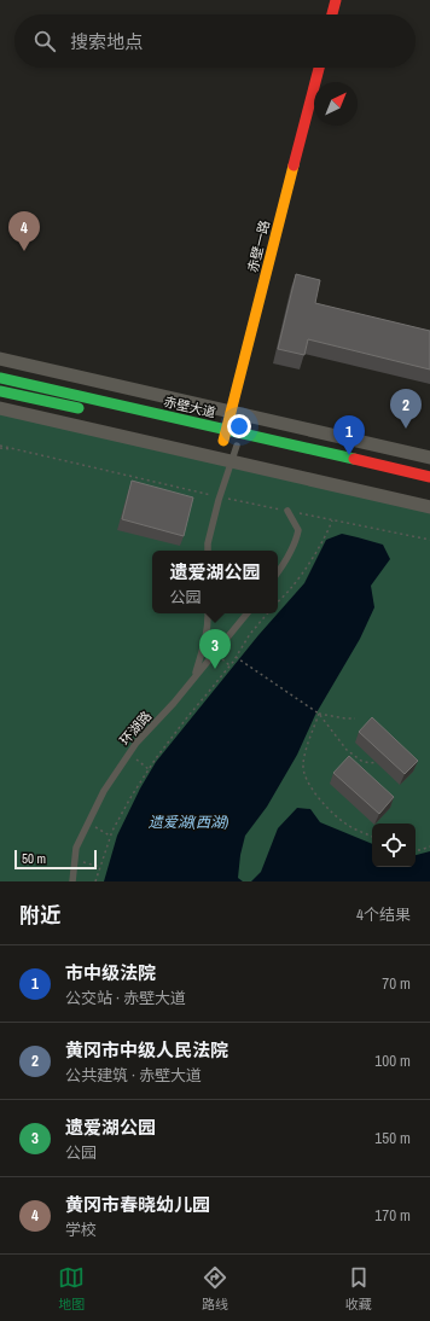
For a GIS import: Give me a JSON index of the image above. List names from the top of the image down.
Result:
{
  "streets": {
    "main road": ["赤壁一路", "赤壁大道"],
    "lane": ["环湖路"]
  },
  "crossings": [
    ["赤壁一路", "赤壁大道"]
  ],
  "water": ["遗爱湖(西湖)"],
  "scale_bar": "50 m",
  "north": "top right",
  "page": {
    "search": "搜索地点",
    "pins": [
      "4",
      "2",
      "1",
      "3"
    ],
    "popup": ["遗爱湖公园", "公园"],
    "scale": "50 m",
    "heading": ["附近", "4个结果"],
    "list": [
      {
        "mark": "1",
        "name": "市中级法院",
        "note": "公交站 · 赤壁大道",
        "value": "70 m"
      },
      {
        "mark": "2",
        "name": "黄冈市中级人民法院",
        "note": "公共建筑 · 赤壁大道",
        "value": "100 m"
      },
      {
        "mark": "3",
        "name": "遗爱湖公园",
        "note": "公园",
        "value": "150 m"
      },
      {
        "mark": "4",
        "name": "黄冈市春晓幼儿园",
        "note": "学校",
        "value": "170 m"
      }
    ],
    "nav": ["地图", "路线", "收藏"]
  }
}
